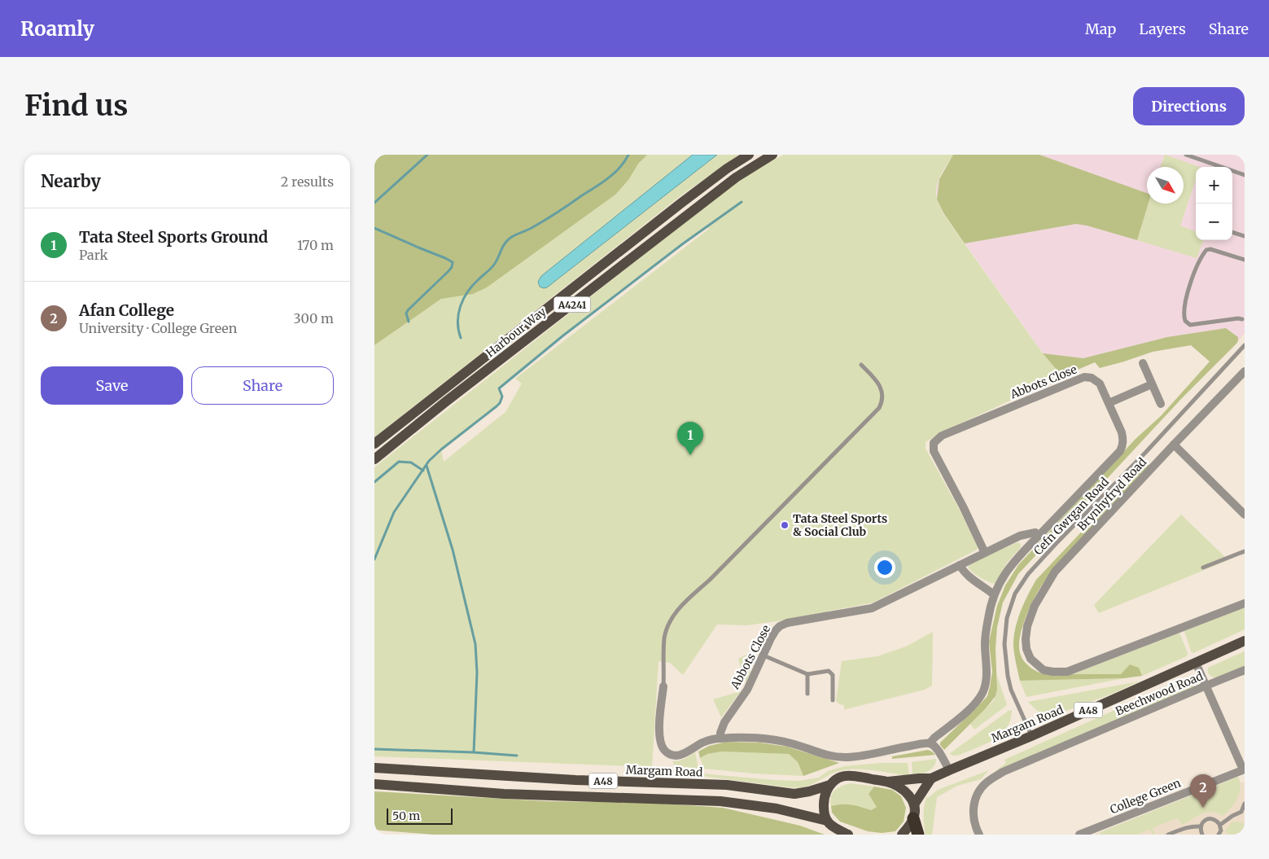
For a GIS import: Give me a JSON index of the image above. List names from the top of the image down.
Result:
{
  "streets": {
    "main road": [
      "A4241",
      "Harbour Way",
      "A48",
      "Margam Road"
    ],
    "street": [
      "Abbots Close",
      "Brynhyfryd Road",
      "Beechwood Road",
      "College Green"
    ],
    "lane": ["Cefn Gwrgan Road"]
  },
  "crossings": [
    ["Cefn Gwrgan Road", "Margam Road"]
  ],
  "places": ["Tata Steel Sports & Social Club"],
  "scale_bar": "50 m",
  "north": "bottom right",
  "page": {
    "header": "Roamly",
    "nav": ["Map", "Layers", "Share"],
    "buttons": [
      "Directions",
      ["Save", "Share"]
    ],
    "title": "Find us",
    "heading": ["Nearby", "2 results"],
    "map_buttons": ["+", "−"],
    "list": [
      {
        "mark": "1",
        "name": "Tata Steel Sports Ground",
        "note": "Park",
        "value": "170 m"
      },
      {
        "mark": "2",
        "name": "Afan College",
        "note": "University · College Green",
        "value": "300 m"
      }
    ],
    "pins": ["1", "2"],
    "scale": "50 m"
  }
}
